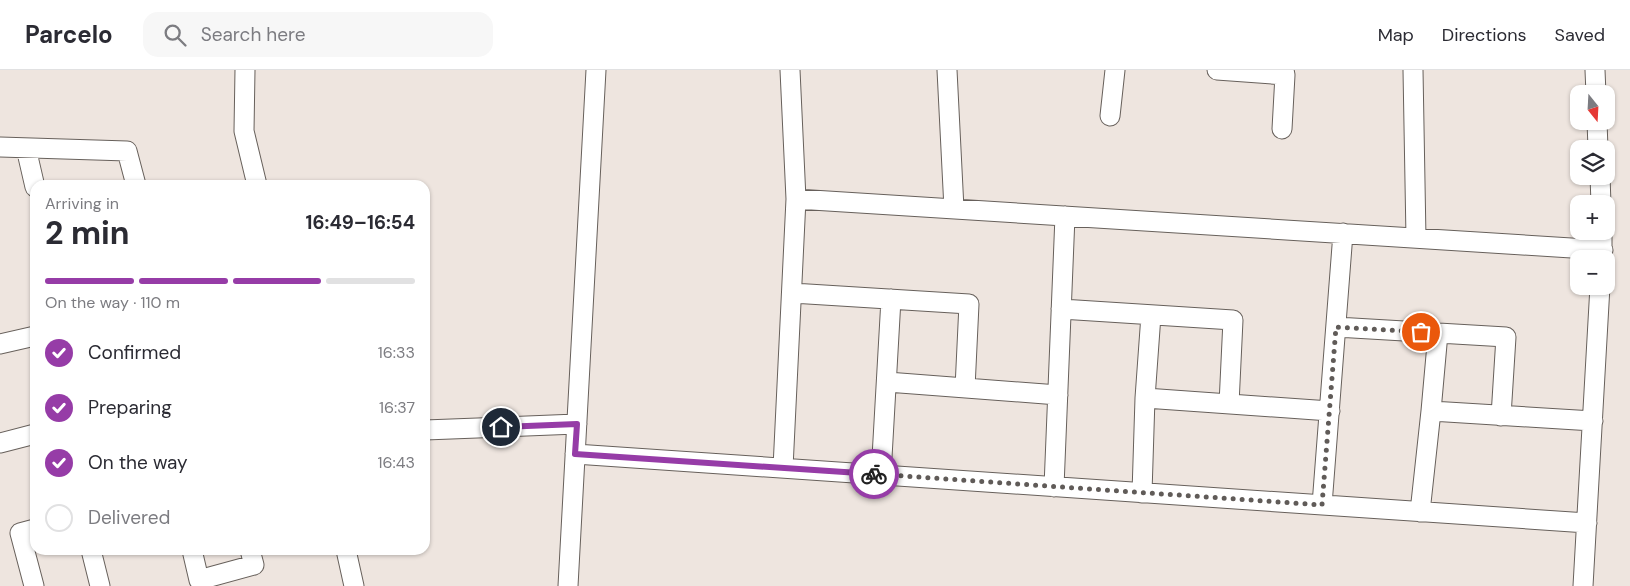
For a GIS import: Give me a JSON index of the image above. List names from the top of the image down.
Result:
{
  "north": "bottom",
  "page": {
    "header": "Parcelo",
    "search": "Search here",
    "nav": ["Map", "Directions", "Saved"],
    "map_buttons": ["+", "−"],
    "heading": ["2 min", "Arriving in", "16:49–16:54"],
    "bar": "On the way · 110 m",
    "list": [
      ["Confirmed", "16:33"],
      ["Preparing", "16:37"],
      ["On the way", "16:43"],
      "Delivered"
    ]
  }
}
